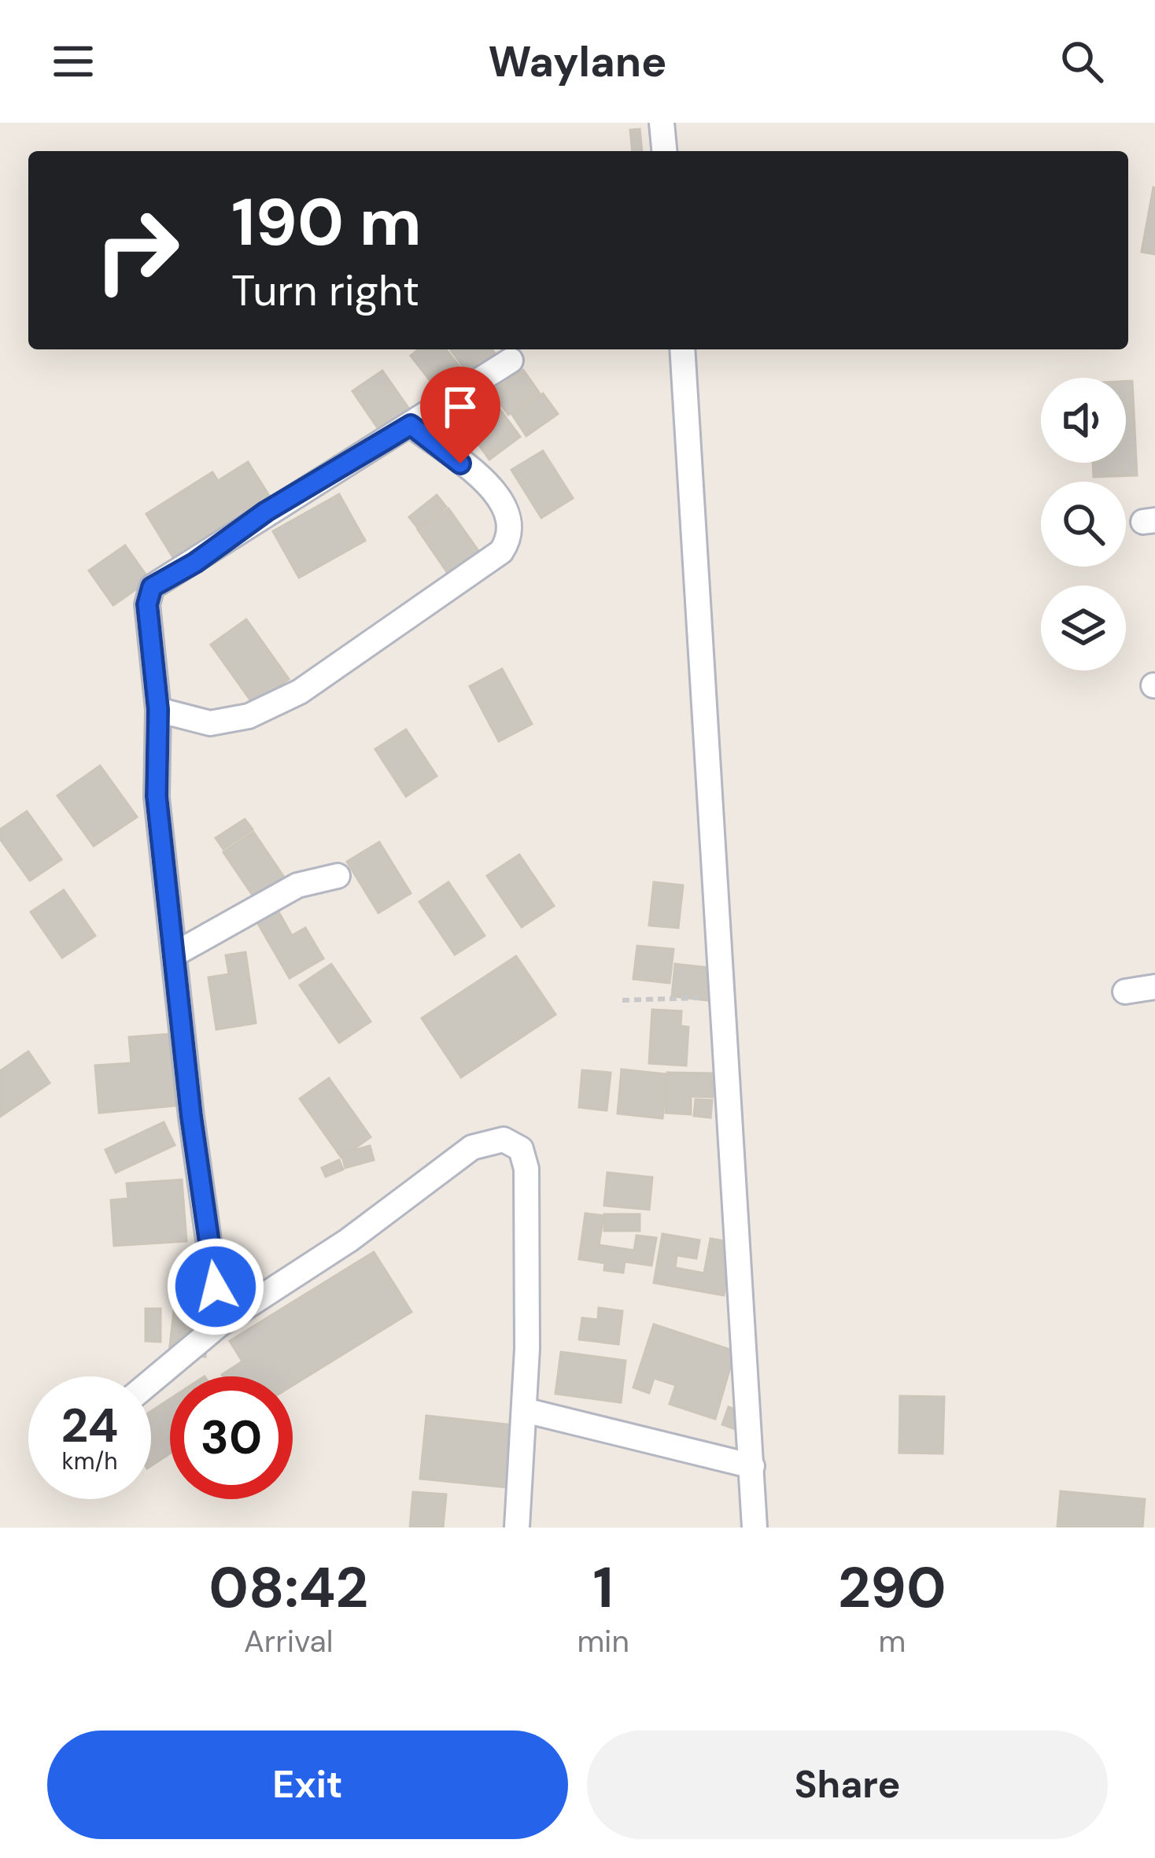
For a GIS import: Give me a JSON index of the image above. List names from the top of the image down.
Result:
{
  "page": {
    "header": "Waylane",
    "turn": ["190 m", "Turn right"],
    "speed": "24 km/h",
    "limit": "30",
    "eta": [
      "08:42",
      "Arrival",
      "1",
      "min",
      "290",
      "m"
    ],
    "buttons": ["Exit", "Share"]
  }
}
